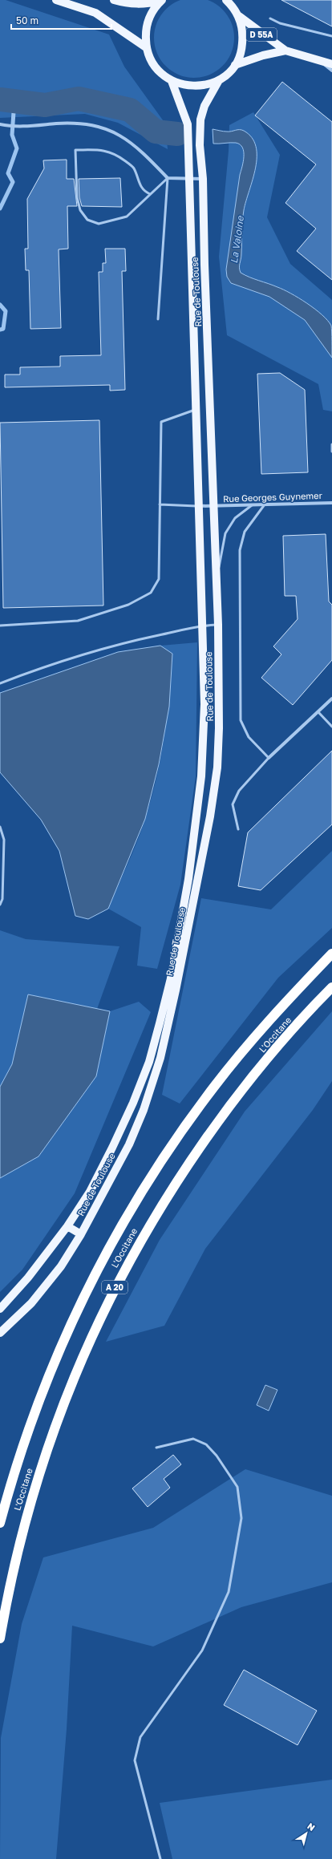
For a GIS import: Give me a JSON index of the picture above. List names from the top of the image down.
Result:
{
  "streets": {
    "highway": ["L'Occitane", "A 20"],
    "main road": ["D 55A", "Rue de Toulouse"],
    "street": ["Rue Georges Guynemer"]
  },
  "crossings": [
    ["D 55A", "Rue de Toulouse"],
    ["Rue de Toulouse", "Rue Georges Guynemer"]
  ],
  "water": ["La Valoine"],
  "scale_bar": "50 m",
  "north": "top right"
}
